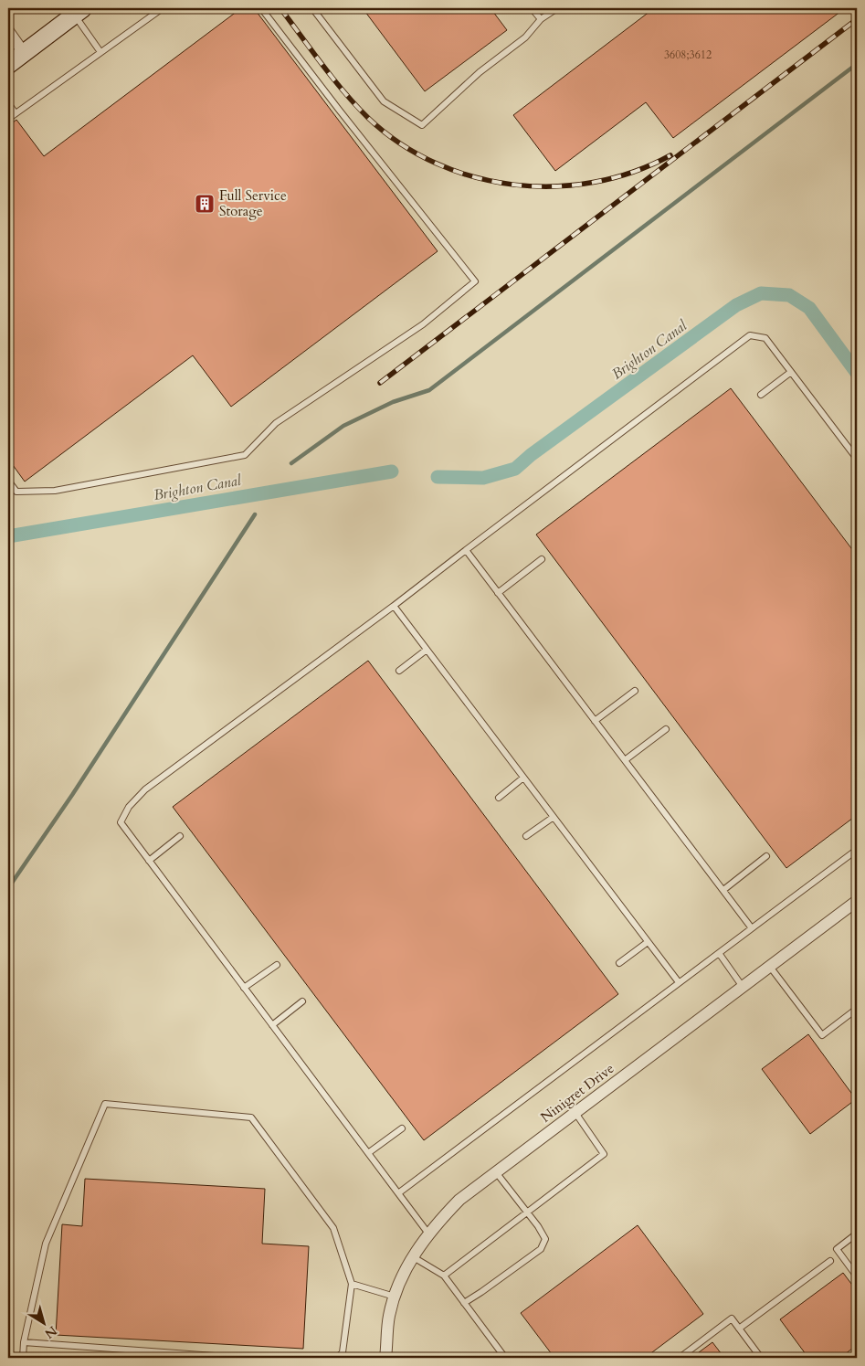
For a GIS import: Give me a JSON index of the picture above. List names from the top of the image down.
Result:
{
  "streets": {
    "street": ["Ninigret Drive"]
  },
  "water": ["Brighton Canal"],
  "places": {
    "building": ["Full Service Storage"]
  },
  "house_numbers": ["3608;3612"],
  "north": "bottom right"
}
